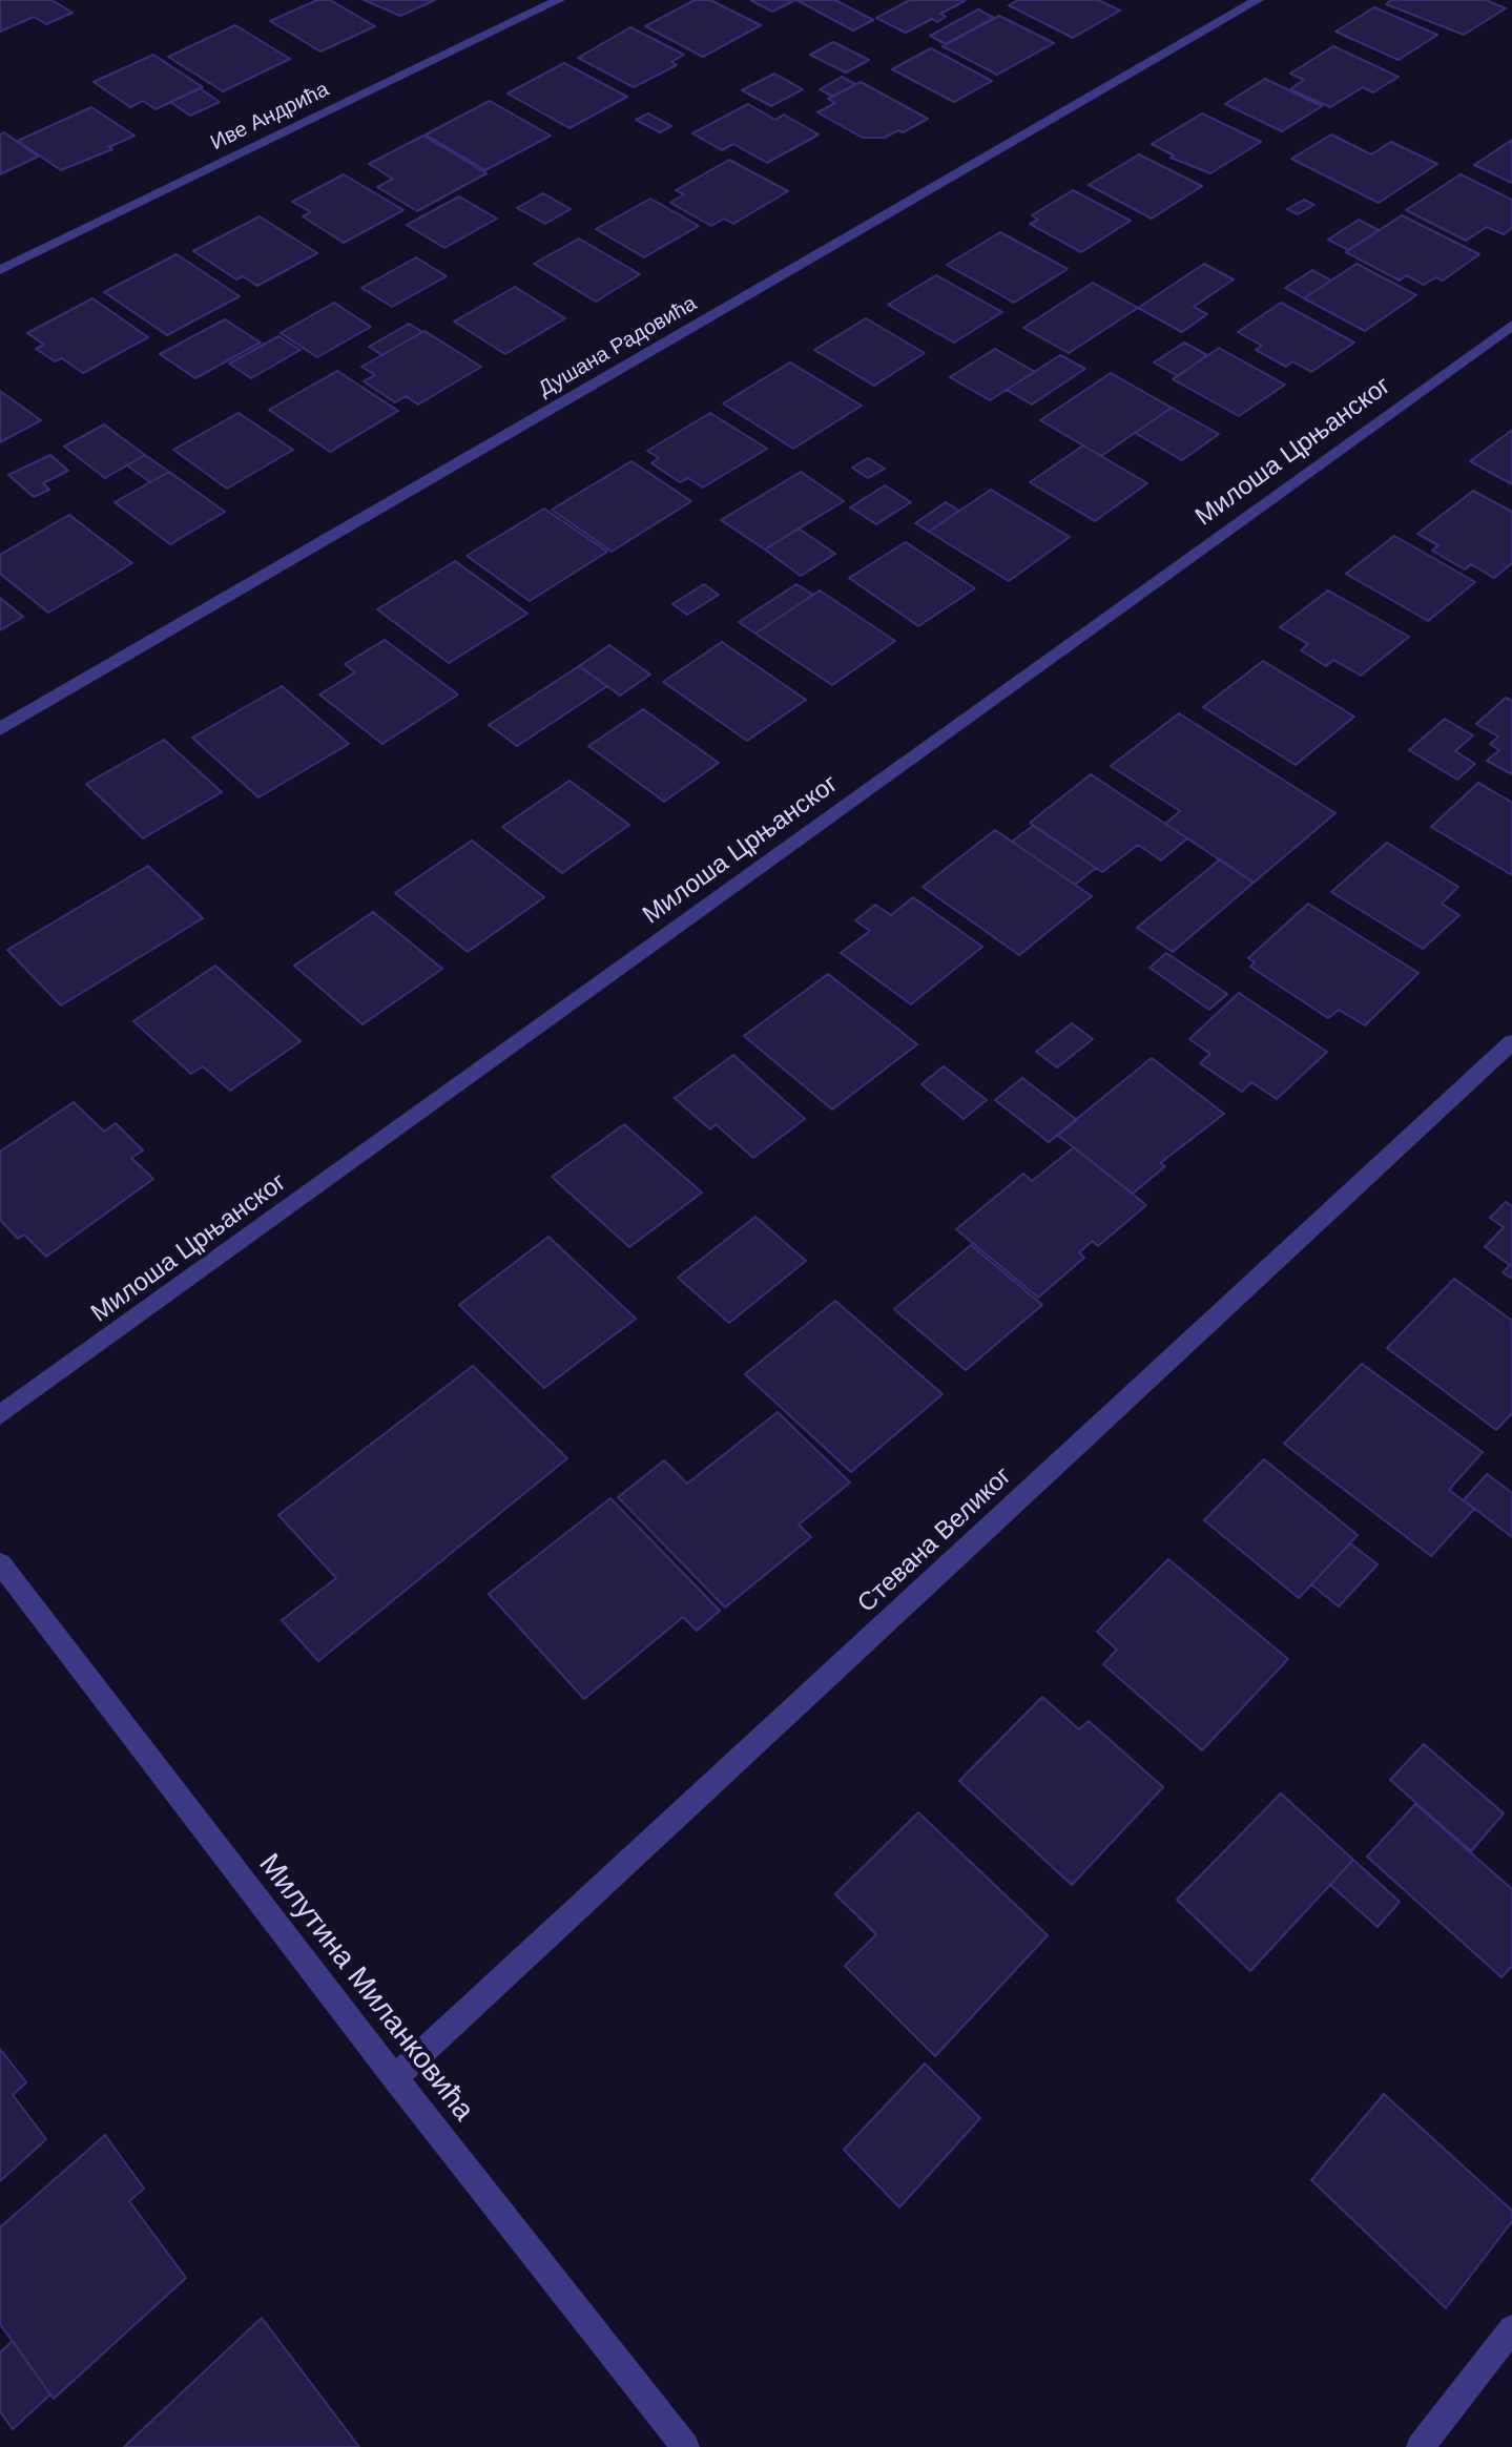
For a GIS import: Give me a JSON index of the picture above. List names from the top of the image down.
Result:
{
  "streets": {
    "street": [
      "Иве Андрића",
      "Душана Радовића",
      "Милоша Црњанског",
      "Стевана Великог",
      "Милутина Миланковића"
    ]
  },
  "crossings": [
    ["Стевана Великог", "Милутина Миланковића"]
  ]
}
